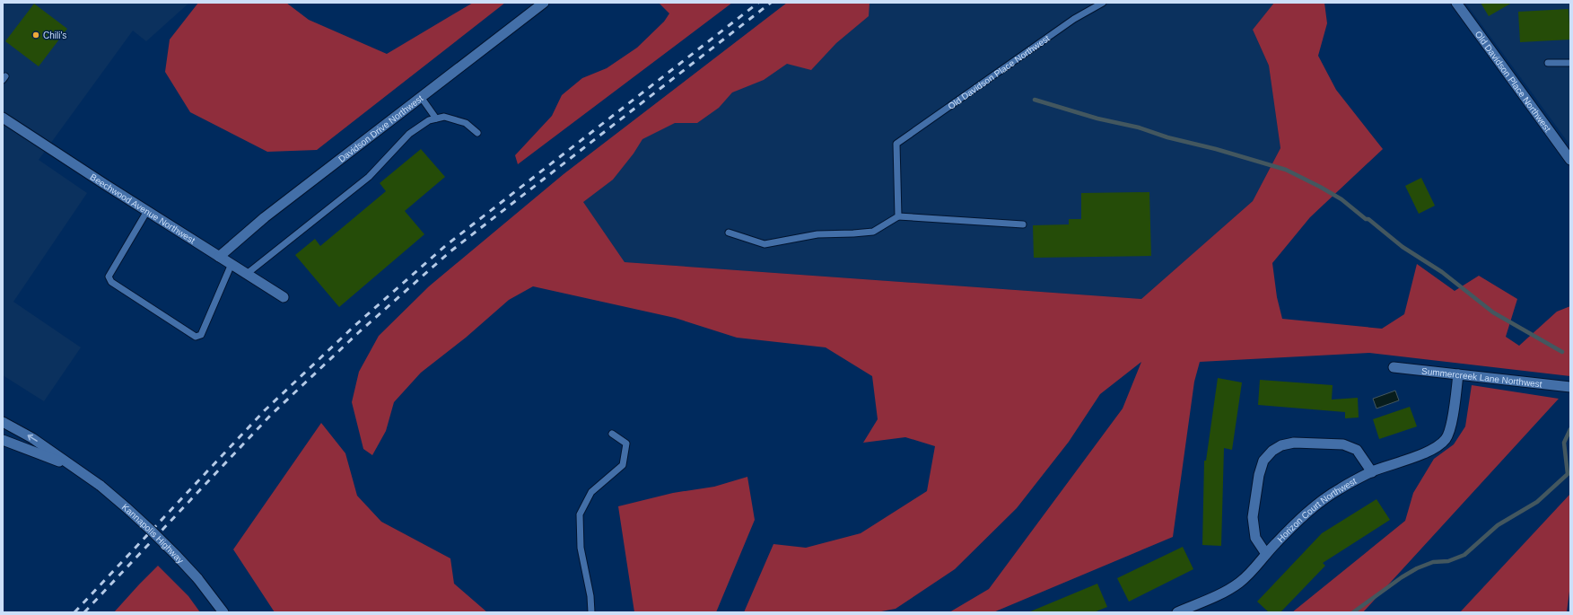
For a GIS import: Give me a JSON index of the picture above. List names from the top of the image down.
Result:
{
  "streets": {
    "street": [
      "Old Davidson Place Northwest",
      "Davidson Drive Northwest",
      "Beechwood Avenue Northwest",
      "Summercreek Lane Northwest",
      "Horizon Court Northwest",
      "Kannapolis Highway"
    ]
  },
  "crossings": [
    ["Davidson Drive Northwest", "Beechwood Avenue Northwest"],
    ["Summercreek Lane Northwest", "Horizon Court Northwest"]
  ],
  "places": ["Chili's"]
}
